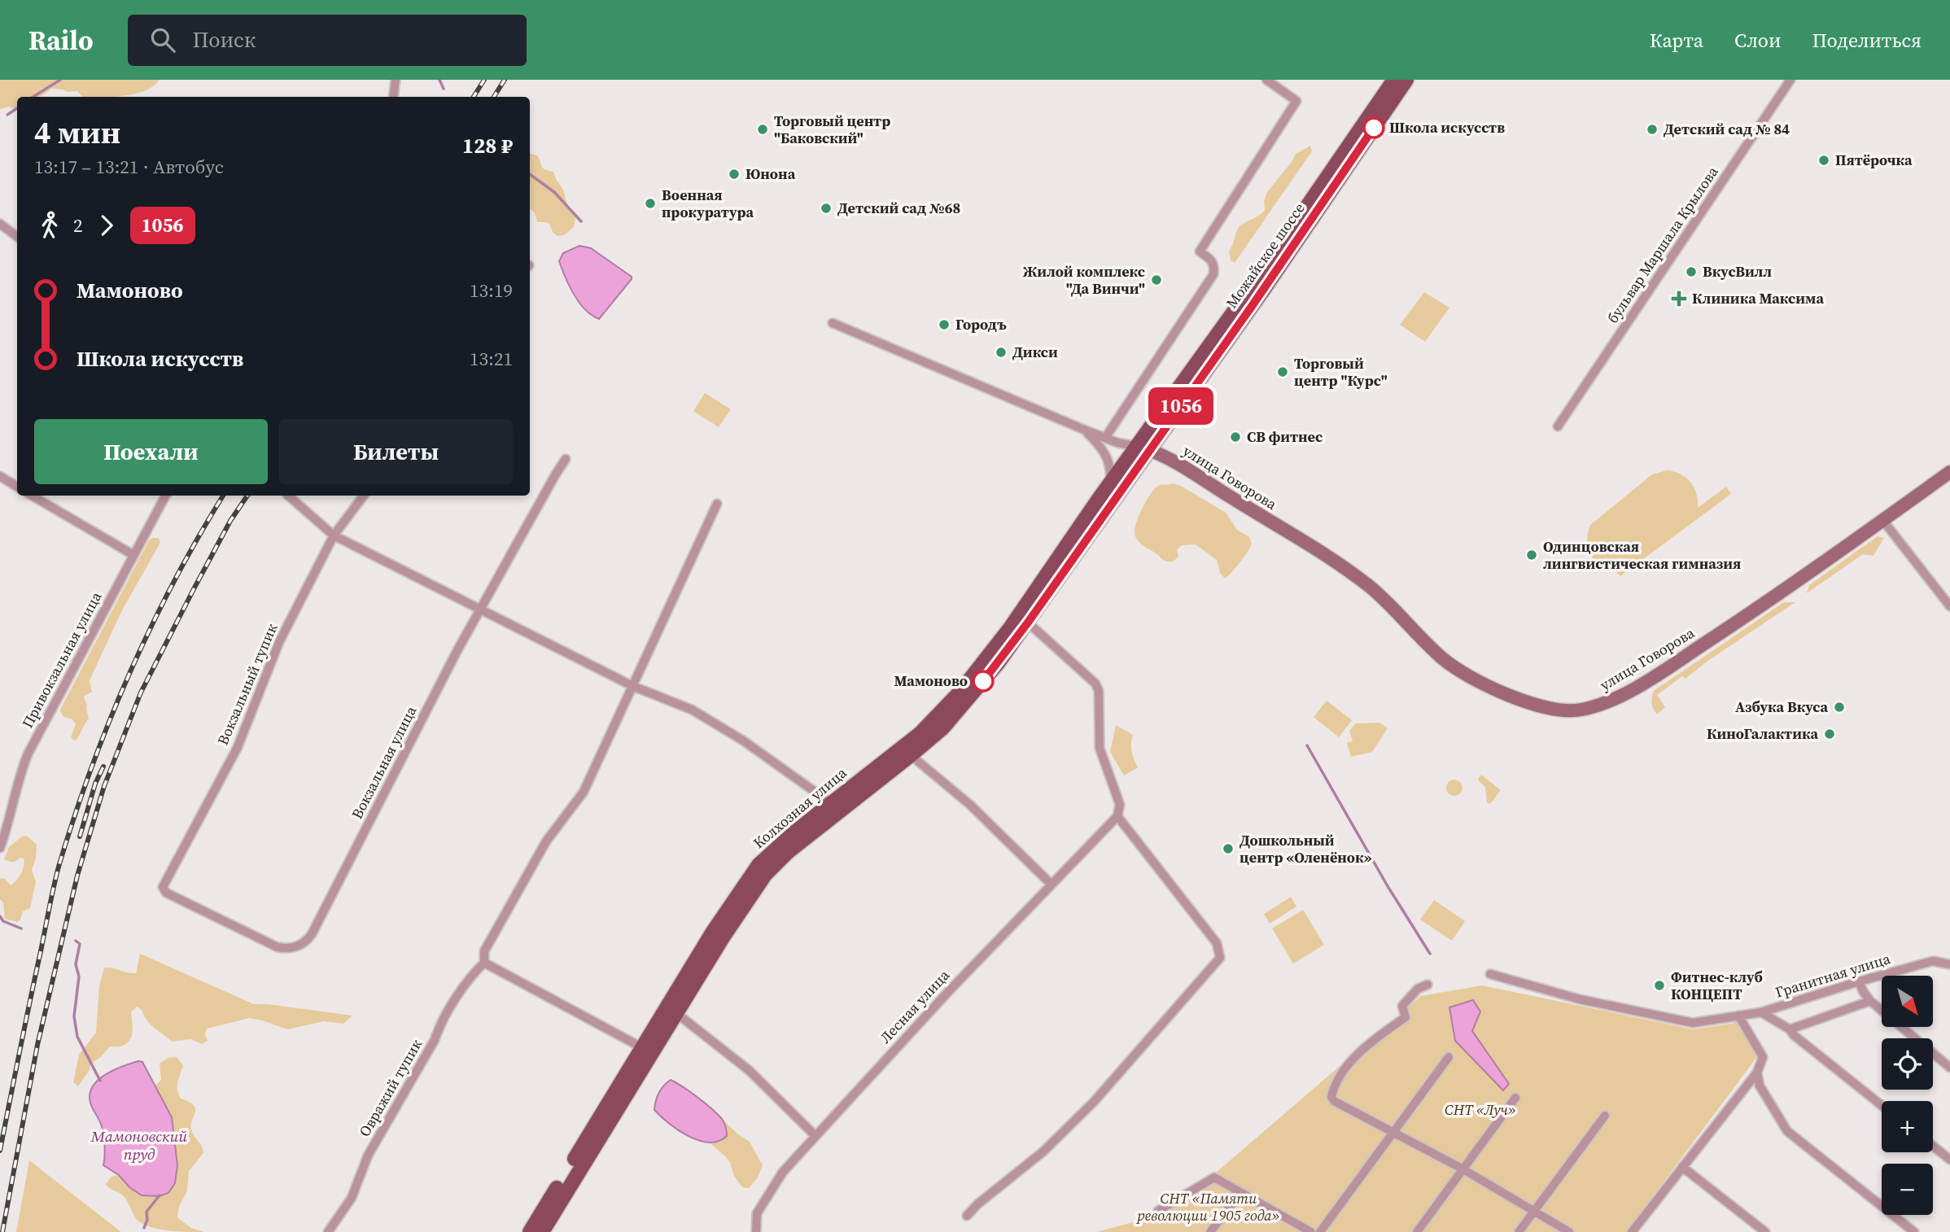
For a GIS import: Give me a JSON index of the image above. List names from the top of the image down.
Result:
{
  "streets": {
    "main road": ["Можайское шоссе", "улица Говорова", "Колхозная улица"],
    "street": [
      "бульвар Маршала Крылова",
      "Привокзальная улица",
      "Вокзальный тупик",
      "Вокзальная улица",
      "Гранитная улица",
      "Лесная улица",
      "Овражий тупик"
    ]
  },
  "crossings": [
    ["Можайское шоссе", "улица Говорова"],
    ["Можайское шоссе", "Колхозная улица"],
    ["улица Говорова", "Колхозная улица"],
    ["Вокзальный тупик", "Вокзальная улица"]
  ],
  "water": ["Мамоновский пруд"],
  "parks": ["СНТ «Луч»", "СНТ «Памяти революции 1905 года»"],
  "places": {
    "other": [
      "Школа искусств",
      "Торговый центр \"Баковский\"",
      "Детский сад № 84",
      "Пятёрочка",
      "Юнона",
      "Военная прокуратура",
      "Детский сад №68",
      "ВкусВилл",
      "Жилой комплекс \"Да Винчи\"",
      "Городъ",
      "Дикси",
      "Торговый центр \"Курс\"",
      "СВ фитнес",
      "Одинцовская лингвистическая гимназия",
      "Мамоново",
      "Азбука Вкуса",
      "КиноГалактика",
      "Дошкольный центр «Оленёнок»",
      "Фитнес-клуб КОНЦЕПТ"
    ],
    "health": ["Клиника Максима"]
  },
  "lines": ["bus line 1056"],
  "north": "bottom right",
  "page": {
    "header": "Railo",
    "search": "Поиск",
    "nav": ["Карта", "Слои", "Поделиться"],
    "on_map": "1056",
    "heading": ["4 мин", "13:17 – 13:21 · Автобус", "128 ₽"],
    "legs": ["2", "1056"],
    "list": [
      {
        "name": "Мамоново",
        "value": "13:19"
      },
      {
        "name": "Школа искусств",
        "value": "13:21"
      }
    ],
    "buttons": ["Поехали", "Билеты"],
    "map_buttons": ["+", "−"]
  }
}
